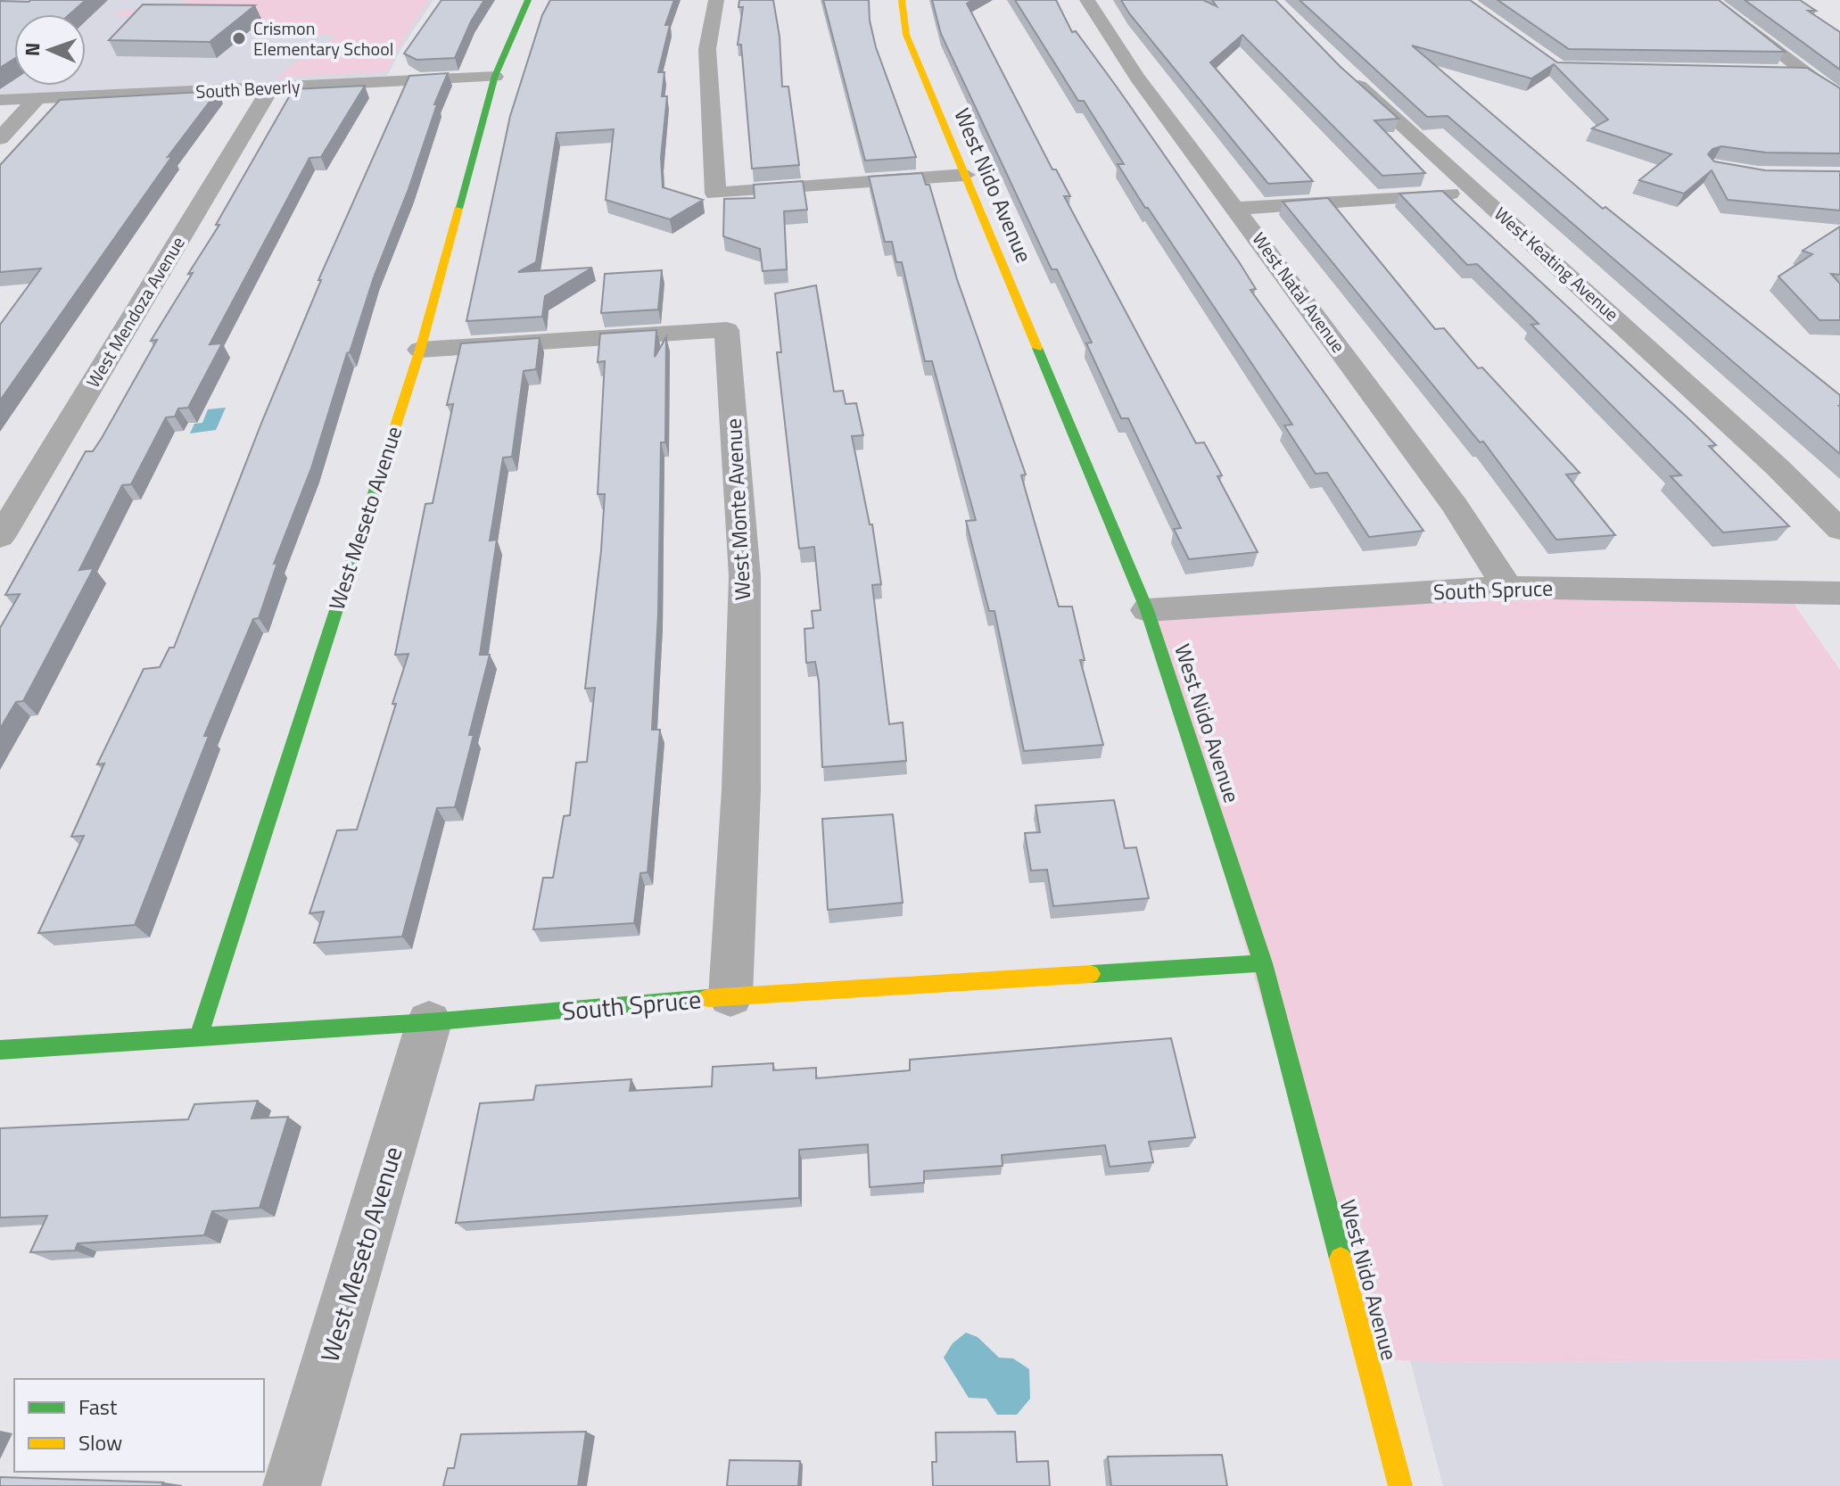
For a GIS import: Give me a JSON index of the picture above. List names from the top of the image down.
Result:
{
  "streets": {
    "street": [
      "South Beverly",
      "West Nido Avenue",
      "West Keating Avenue",
      "West Natal Avenue",
      "West Mendoza Avenue",
      "West Monte Avenue",
      "West Meseto Avenue",
      "South Spruce"
    ]
  },
  "crossings": [
    ["South Beverly", "West Mendoza Avenue"],
    ["South Beverly", "West Meseto Avenue"],
    ["West Nido Avenue", "South Spruce"],
    ["West Natal Avenue", "South Spruce"],
    ["West Monte Avenue", "West Meseto Avenue"],
    ["West Monte Avenue", "South Spruce"],
    ["West Meseto Avenue", "South Spruce"]
  ],
  "places": ["Crismon Elementary School"],
  "legend": ["Fast", "Slow"],
  "north": "left"
}
